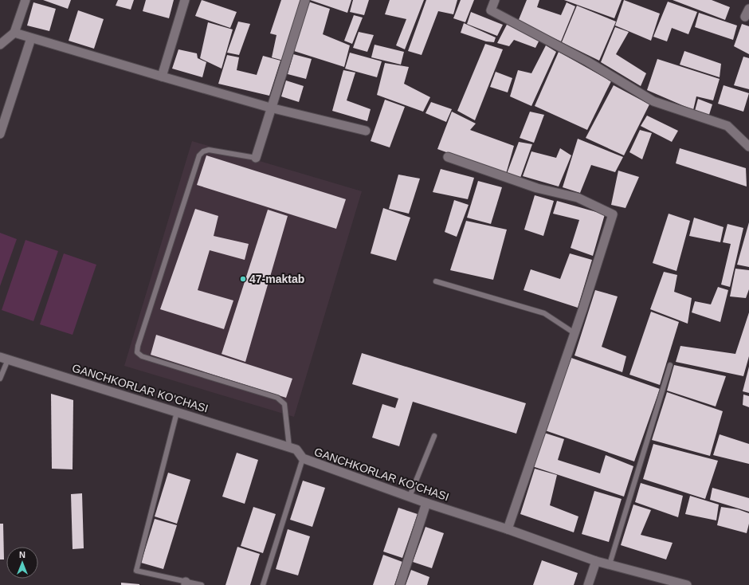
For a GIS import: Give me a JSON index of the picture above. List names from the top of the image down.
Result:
{
  "streets": {
    "street": ["GANCHKORLAR KO'CHASI"]
  },
  "places": ["47-maktab"],
  "north": "top"
}
